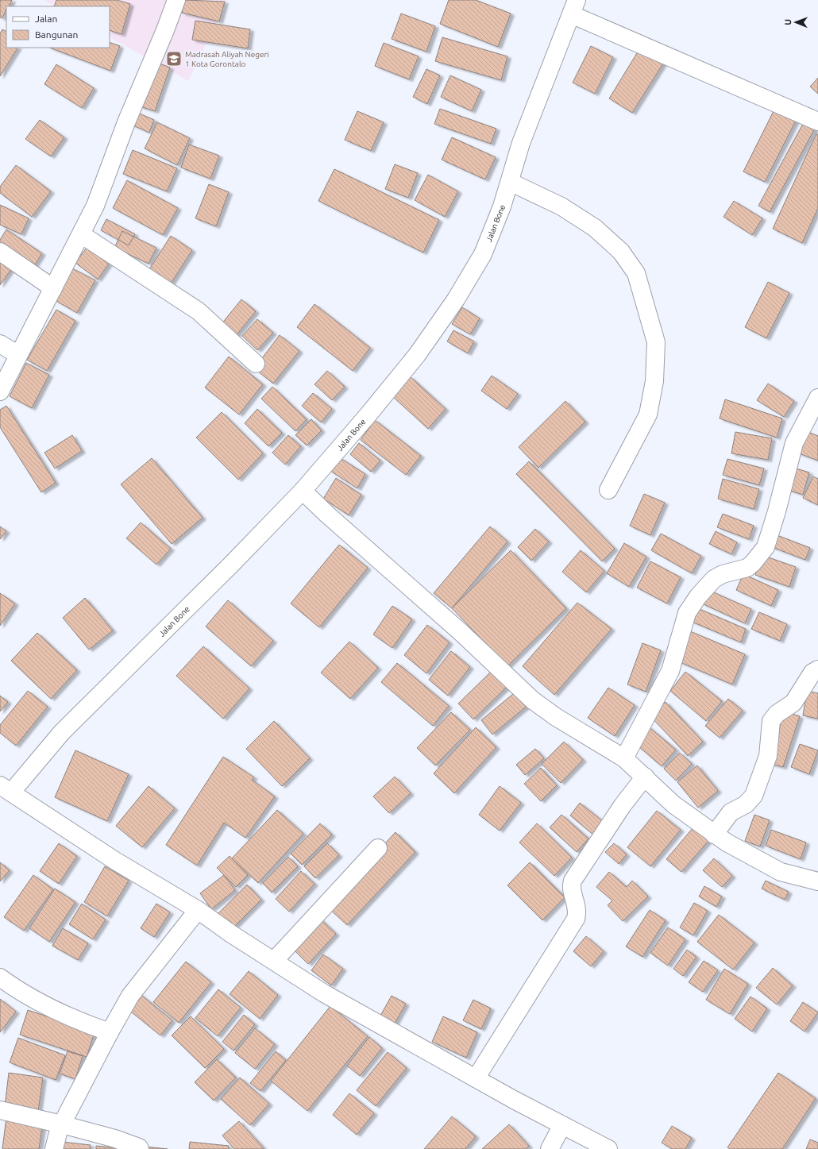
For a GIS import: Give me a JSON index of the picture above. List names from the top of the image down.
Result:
{
  "streets": {
    "street": ["Jalan Bone"]
  },
  "places": {
    "school or university": ["Madrasah Aliyah Negeri 1 Kota Gorontalo"]
  },
  "legend": ["Jalan", "Bangunan"],
  "north": "left"
}
